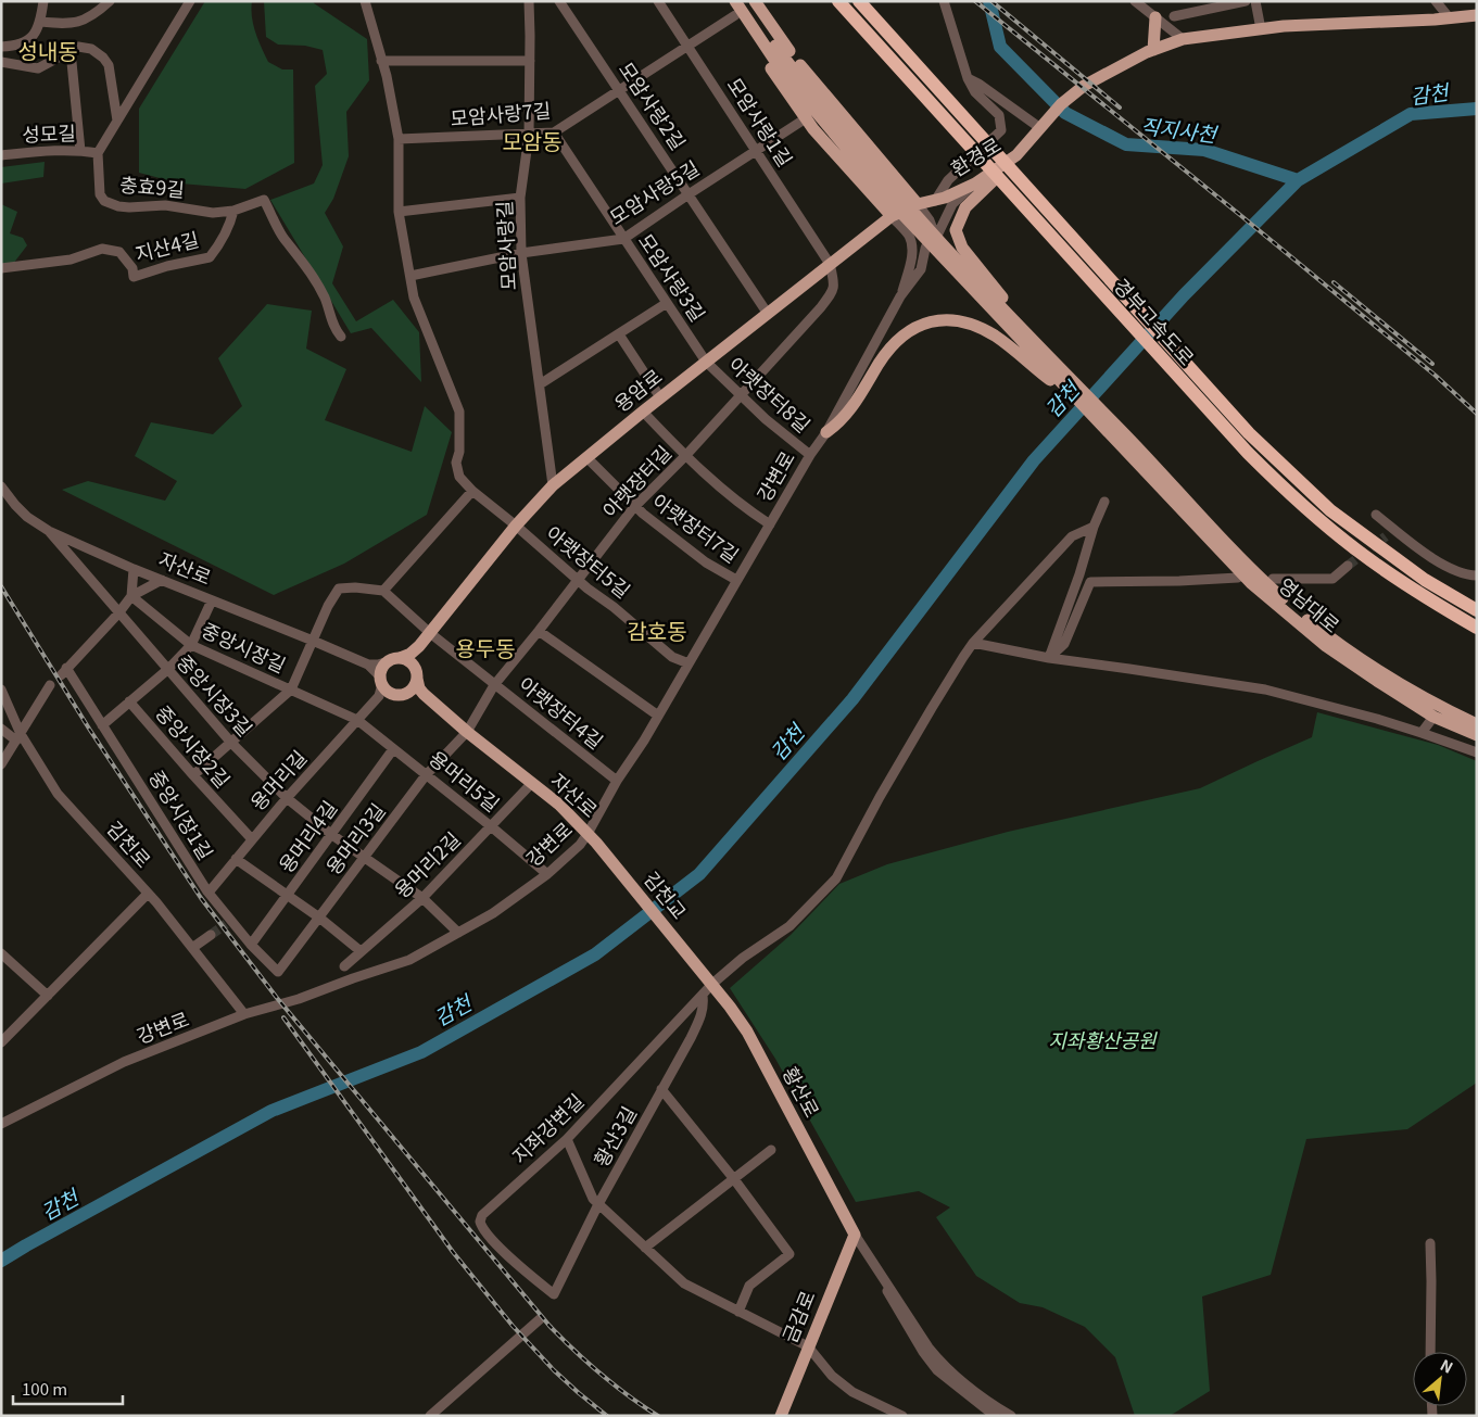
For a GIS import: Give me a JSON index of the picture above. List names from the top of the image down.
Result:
{
  "streets": {
    "highway": ["경부고속도로"],
    "main road": [
      "환경로",
      "용암로",
      "자산로",
      "영남대로",
      "김천교",
      "황산로",
      "금감로"
    ],
    "street": [
      "모암사랑2길",
      "모암사랑7길",
      "모암사랑1길",
      "성모길",
      "충효9길",
      "모암사랑5길",
      "모암사랑길",
      "지산4길",
      "모암사랑3길",
      "아랫장터8길",
      "강변로",
      "아랫장터길",
      "아랫장터7길",
      "아랫장터5길",
      "중앙시장길",
      "중앙시장3길",
      "아랫장터4길",
      "중앙시장2길",
      "용머리길",
      "용머리5길",
      "중앙시장1길",
      "용머리4길",
      "용머리3길",
      "김천로",
      "용머리2길",
      "지좌강변길",
      "황산3길"
    ]
  },
  "crossings": [
    ["모암사랑2길", "모암사랑7길"],
    ["모암사랑2길", "모암사랑5길"],
    ["모암사랑2길", "용암로"],
    ["모암사랑7길", "모암사랑1길"],
    ["모암사랑7길", "모암사랑길"],
    ["모암사랑7길", "모암사랑3길"],
    ["모암사랑7길", "아랫장터5길"],
    ["모암사랑1길", "모암사랑5길"],
    ["모암사랑1길", "용암로"],
    ["모암사랑1길", "아랫장터길"],
    ["성모길", "충효9길"],
    ["환경로", "용암로"],
    ["환경로", "강변로"],
    ["충효9길", "지산4길"],
    ["모암사랑5길", "모암사랑길"],
    ["모암사랑5길", "모암사랑3길"],
    ["모암사랑5길", "아랫장터5길"],
    ["모암사랑길", "용암로"],
    ["모암사랑3길", "용암로"],
    ["모암사랑3길", "아랫장터8길"],
    ["용암로", "아랫장터8길"],
    ["용암로", "강변로"],
    ["용암로", "아랫장터길"],
    ["용암로", "아랫장터7길"],
    ["용암로", "아랫장터5길"],
    ["용암로", "아랫장터4길"],
    ["아랫장터8길", "강변로"],
    ["아랫장터8길", "아랫장터길"],
    ["강변로", "아랫장터7길"],
    ["강변로", "아랫장터5길"],
    ["강변로", "자산로"],
    ["강변로", "중앙시장3길"],
    ["강변로", "아랫장터4길"],
    ["강변로", "용머리5길"],
    ["강변로", "김천로"],
    ["강변로", "김천교"],
    ["아랫장터길", "아랫장터7길"],
    ["아랫장터길", "아랫장터5길"],
    ["아랫장터길", "자산로"],
    ["아랫장터길", "아랫장터4길"],
    ["아랫장터길", "용머리3길"],
    ["자산로", "중앙시장3길"],
    ["자산로", "용머리3길"],
    ["자산로", "용머리2길"],
    ["자산로", "김천교"],
    ["중앙시장길", "용머리길"],
    ["중앙시장길", "용머리5길"],
    ["중앙시장3길", "용머리길"],
    ["중앙시장3길", "중앙시장1길"],
    ["중앙시장3길", "용머리4길"],
    ["중앙시장3길", "용머리3길"],
    ["중앙시장3길", "용머리2길"],
    ["중앙시장2길", "용머리길"],
    ["용머리길", "용머리5길"],
    ["용머리길", "중앙시장1길"],
    ["용머리5길", "용머리4길"],
    ["용머리5길", "용머리3길"],
    ["용머리5길", "용머리2길"],
    ["중앙시장1길", "용머리4길"],
    ["중앙시장1길", "용머리3길"],
    ["김천교", "황산로"],
    ["황산로", "지좌강변길"],
    ["황산로", "금감로"],
    ["지좌강변길", "황산3길"]
  ],
  "districts": [
    "성내동",
    "모암동",
    "감호동",
    "용두동"
  ],
  "water": ["감천", "직지사천"],
  "parks": ["지좌황산공원"],
  "scale_bar": "100 m",
  "north": "top right"
}
